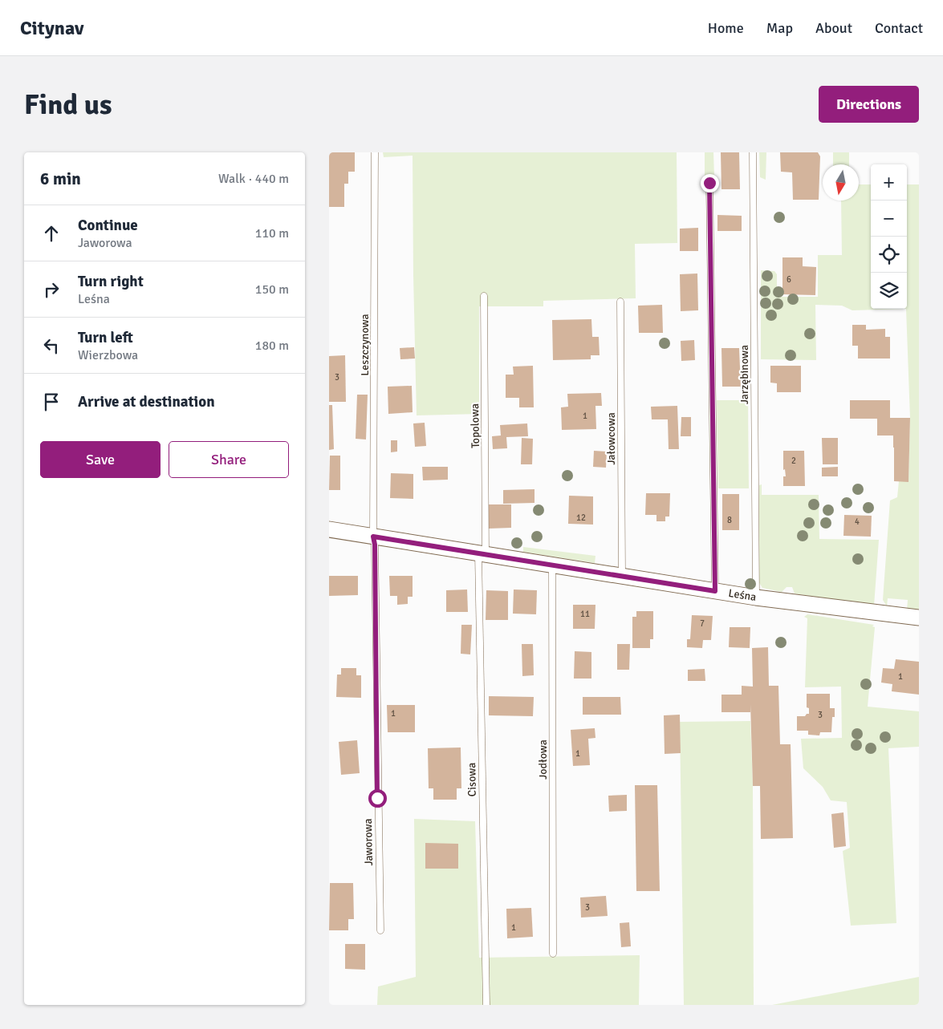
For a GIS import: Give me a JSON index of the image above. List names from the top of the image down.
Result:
{
  "streets": {
    "street": ["Leśna"],
    "lane": [
      "Leszczynowa",
      "Jarzębinowa",
      "Topolowa",
      "Jałowcowa",
      "Jodłowa",
      "Cisowa",
      "Jaworowa"
    ]
  },
  "crossings": [
    ["Leszczynowa", "Leśna"],
    ["Leszczynowa", "Jaworowa"],
    ["Jarzębinowa", "Leśna"],
    ["Topolowa", "Leśna"],
    ["Topolowa", "Cisowa"],
    ["Jałowcowa", "Leśna"],
    ["Leśna", "Jodłowa"],
    ["Leśna", "Cisowa"],
    ["Leśna", "Jaworowa"]
  ],
  "house_numbers": [
    "6",
    "3",
    "1",
    "2",
    "12",
    "8",
    "4",
    "11",
    "7",
    "1",
    "1",
    "3",
    "1",
    "3",
    "1"
  ],
  "north": "bottom",
  "page": {
    "header": "Citynav",
    "nav": [
      "Home",
      "Map",
      "About",
      "Contact"
    ],
    "buttons": [
      "Directions",
      ["Save", "Share"]
    ],
    "title": "Find us",
    "heading": ["6 min", "Walk · 440 m"],
    "map_buttons": ["+", "−"],
    "list": [
      ["Continue", "Jaworowa", "110 m"],
      ["Turn right", "Leśna", "150 m"],
      ["Turn left", "Wierzbowa", "180 m"],
      "Arrive at destination"
    ]
  }
}
